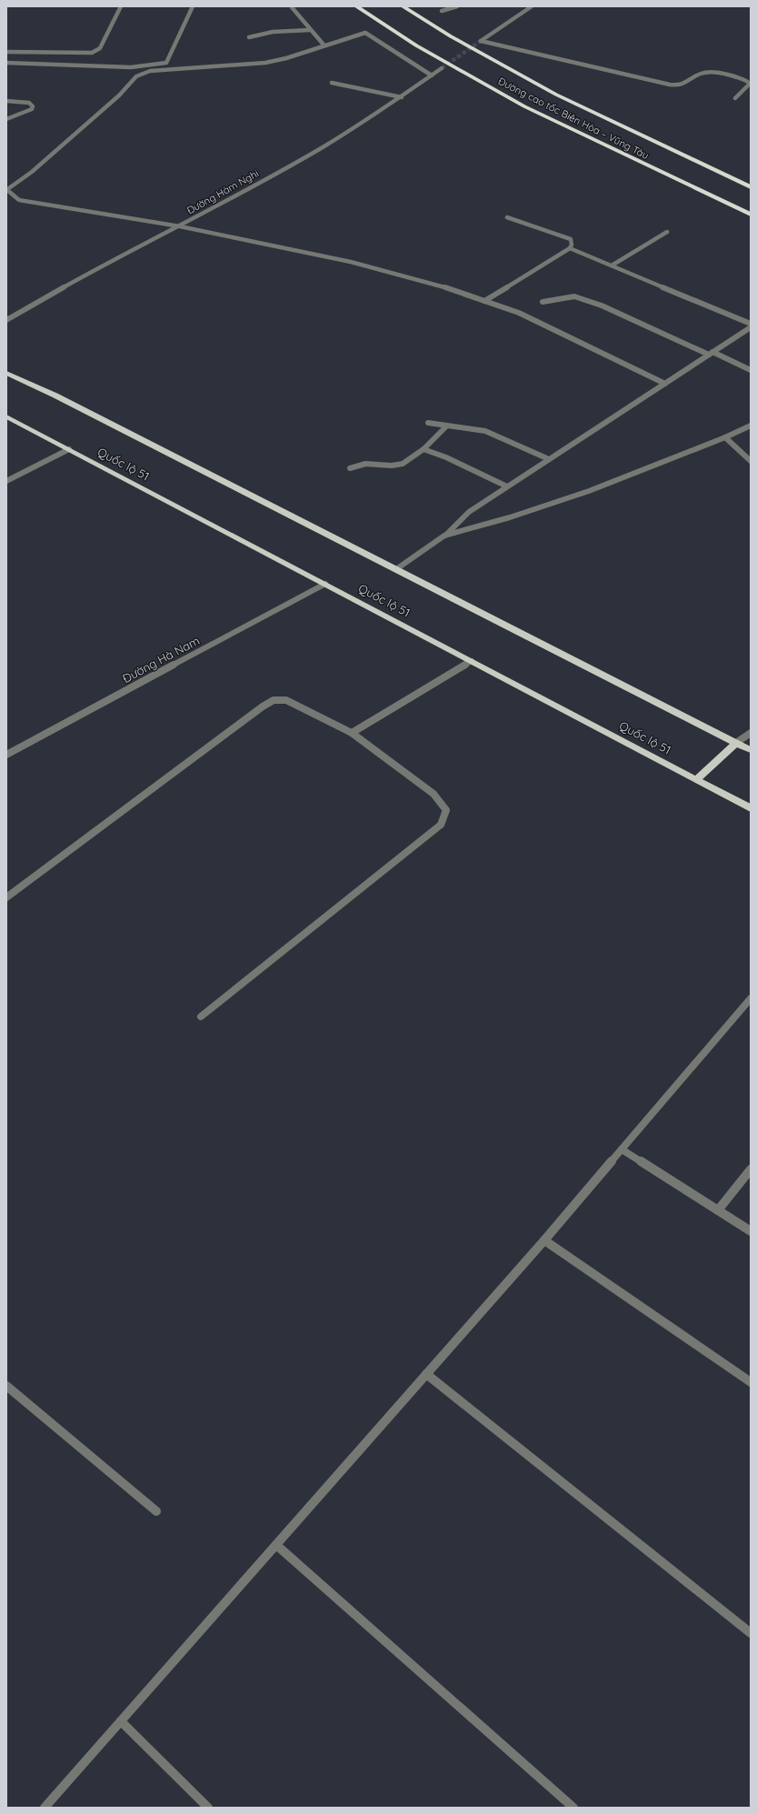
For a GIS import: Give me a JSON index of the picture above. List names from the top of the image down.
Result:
{
  "streets": {
    "highway": ["Đường cao tốc Biên Hòa – Vũng Tàu", "Quốc lộ 51"],
    "street": ["Đường Hàm Nghi", "Đường Hà Nam"]
  },
  "crossings": [
    ["Quốc lộ 51", "Đường Hà Nam"]
  ]
}
